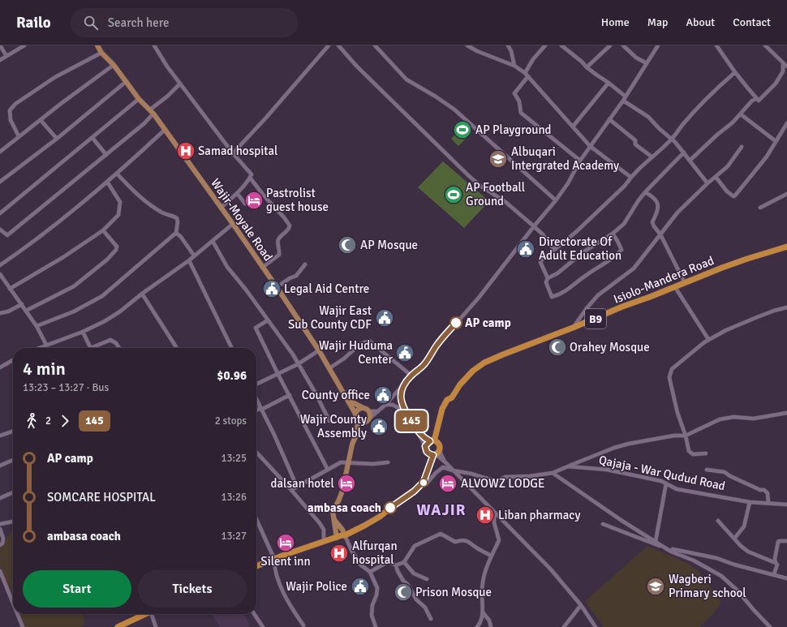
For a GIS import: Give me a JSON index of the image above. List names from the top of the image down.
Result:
{
  "streets": {
    "highway": ["Isiolo-Mandera Road", "B9"],
    "main road": ["Wajir-Moyale Road"],
    "street": ["Qajaja - War Qudud Road"]
  },
  "crossings": [
    ["Isiolo-Mandera Road", "Qajaja - War Qudud Road"]
  ],
  "districts": ["WAJIR"],
  "places": {
    "sports": ["AP Playground", "AP Football Ground"],
    "hospital": ["Samad hospital", "Liban pharmacy", "Alfurqan hospital"],
    "school or university": ["Albuqari Intergrated Academy", "Wagberi Primary school"],
    "hotel": [
      "Pastrolist guest house",
      "dalsan hotel",
      "ALVOWZ LODGE",
      "Silent inn"
    ],
    "mosque": ["AP Mosque", "Orahey Mosque", "Prison Mosque"],
    "public building": [
      "Directorate Of Adult Education",
      "Legal Aid Centre",
      "Wajir East Sub County CDF",
      "Wajir Huduma Center",
      "County office",
      "Wajir County Assembly",
      "Wajir Police"
    ],
    "other": ["AP camp", "ambasa coach"]
  },
  "lines": ["bus line 145"],
  "page": {
    "header": "Railo",
    "search": "Search here",
    "nav": [
      "Home",
      "Map",
      "About",
      "Contact"
    ],
    "on_map": "145",
    "heading": ["4 min", "13:23 – 13:27 · Bus", "$0.96"],
    "legs": ["2", "145", "2 stops"],
    "list": [
      {
        "name": "AP camp",
        "value": "13:25"
      },
      {
        "name": "SOMCARE HOSPITAL",
        "value": "13:26"
      },
      {
        "name": "ambasa coach",
        "value": "13:27"
      }
    ],
    "buttons": ["Start", "Tickets"]
  }
}
